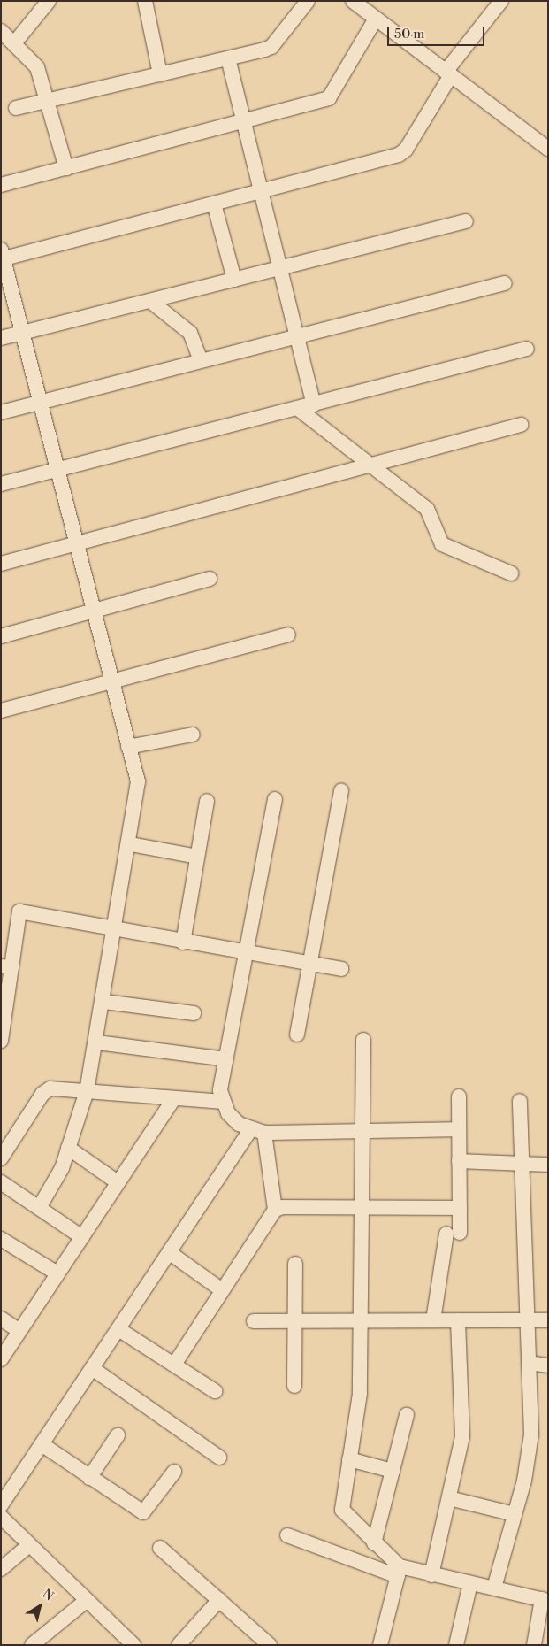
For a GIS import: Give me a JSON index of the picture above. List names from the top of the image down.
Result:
{
  "scale_bar": "50 m",
  "north": "top right"
}
